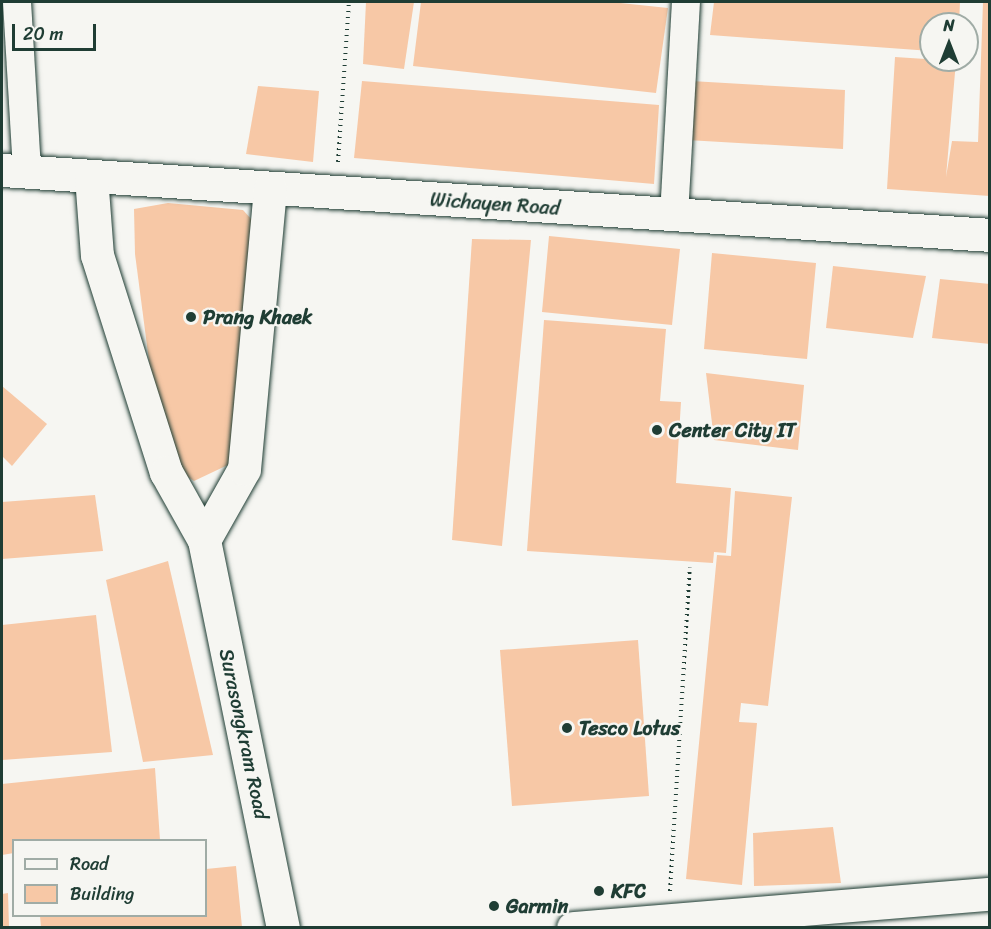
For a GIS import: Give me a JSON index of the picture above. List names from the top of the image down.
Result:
{
  "streets": {
    "street": ["Wichayen Road", "Surasongkram Road"]
  },
  "crossings": [
    ["Wichayen Road", "Surasongkram Road"]
  ],
  "places": [
    "Prang Khaek",
    "Center City IT",
    "Tesco Lotus",
    "KFC",
    "Garmin"
  ],
  "legend": ["Road", "Building"],
  "scale_bar": "20 m",
  "north": "top"
}
